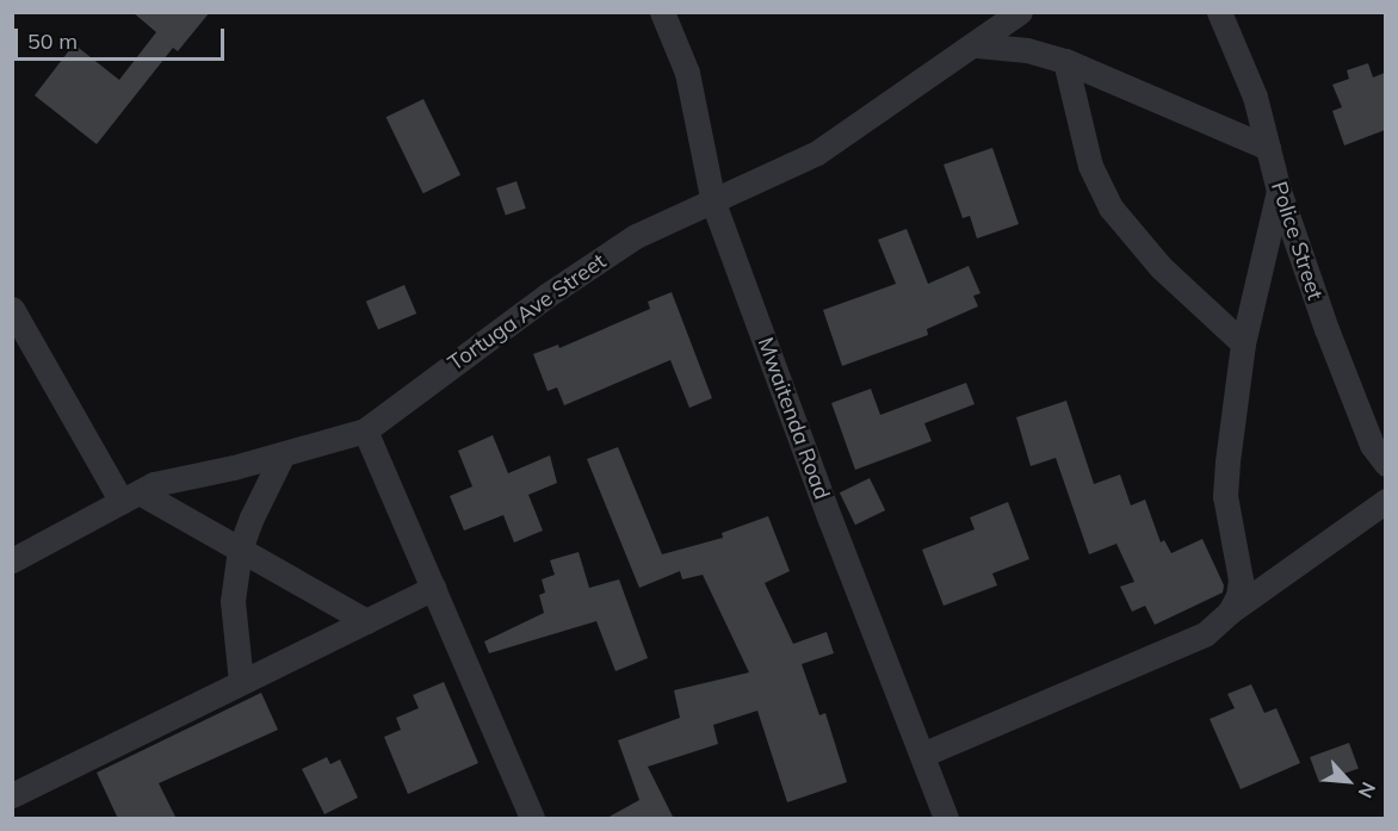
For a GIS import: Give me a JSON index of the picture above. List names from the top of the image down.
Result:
{
  "streets": {
    "street": ["Police Street", "Tortuga Ave Street", "Mwaitenda Road"]
  },
  "crossings": [
    ["Tortuga Ave Street", "Mwaitenda Road"]
  ],
  "scale_bar": "50 m",
  "north": "bottom right"
}
